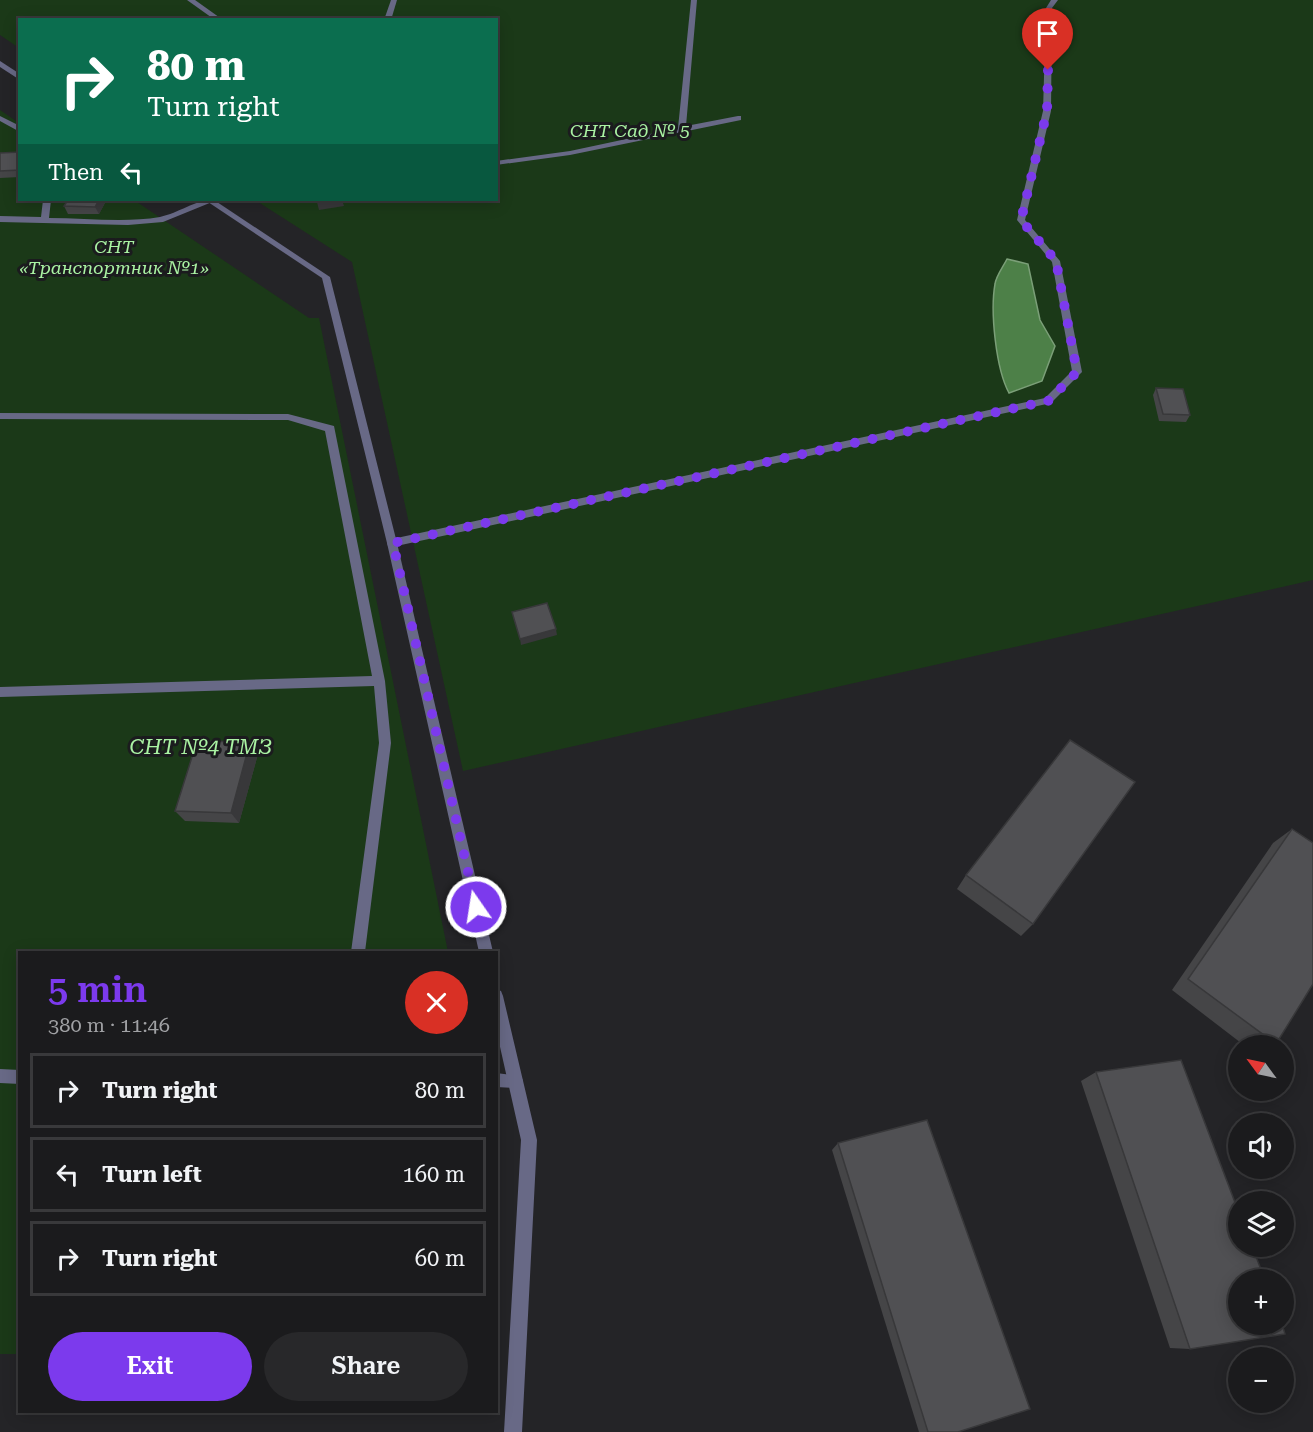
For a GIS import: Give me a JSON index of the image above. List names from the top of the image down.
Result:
{
  "parks": ["СНТ Сад № 5", "СНТ «Транспортник №1»", "СНТ №4 ТМЗ"],
  "north": "top left",
  "page": {
    "turn": ["80 m", "Turn right"],
    "then": "Then",
    "heading": ["5 min", "380 m · 11:46"],
    "map_buttons": ["+", "−"],
    "list": [
      {
        "name": "Turn right",
        "value": "80 m"
      },
      {
        "name": "Turn left",
        "value": "160 m"
      },
      {
        "name": "Turn right",
        "value": "60 m"
      }
    ],
    "buttons": ["Exit", "Share"]
  }
}
